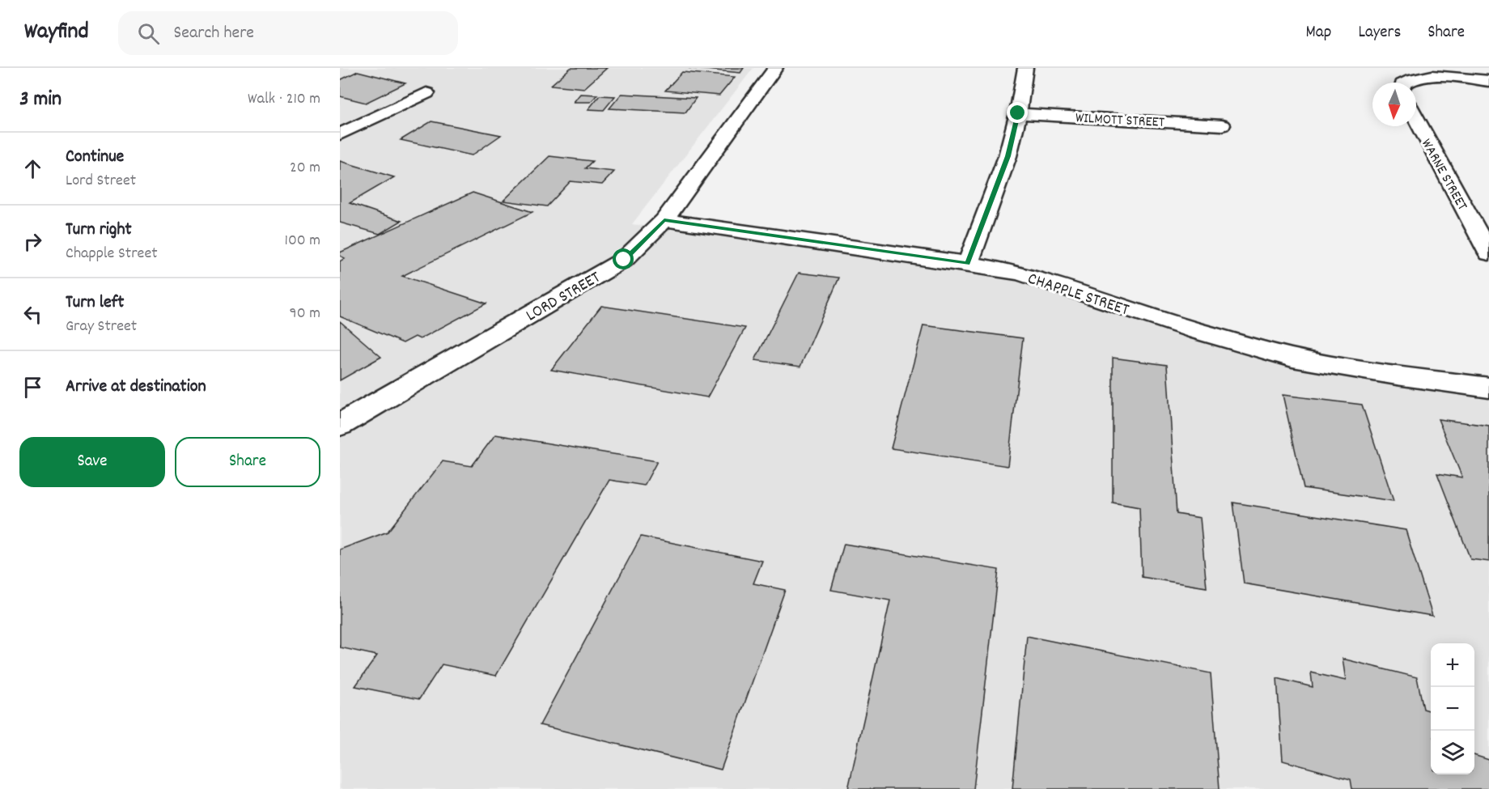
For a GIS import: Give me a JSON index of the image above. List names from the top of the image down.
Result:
{
  "streets": {
    "street": [
      "WILMOTT STREET",
      "WARNE STREET",
      "CHAPPLE STREET",
      "LORD STREET"
    ]
  },
  "crossings": [
    ["CHAPPLE STREET", "LORD STREET"]
  ],
  "north": "bottom",
  "page": {
    "header": "Wayfind",
    "search": "Search here",
    "nav": ["Map", "Layers", "Share"],
    "heading": ["3 min", "Walk · 210 m"],
    "list": [
      ["Continue", "Lord Street", "20 m"],
      ["Turn right", "Chapple Street", "100 m"],
      ["Turn left", "Gray Street", "90 m"],
      "Arrive at destination"
    ],
    "buttons": ["Save", "Share"],
    "map_buttons": ["+", "−"]
  }
}
